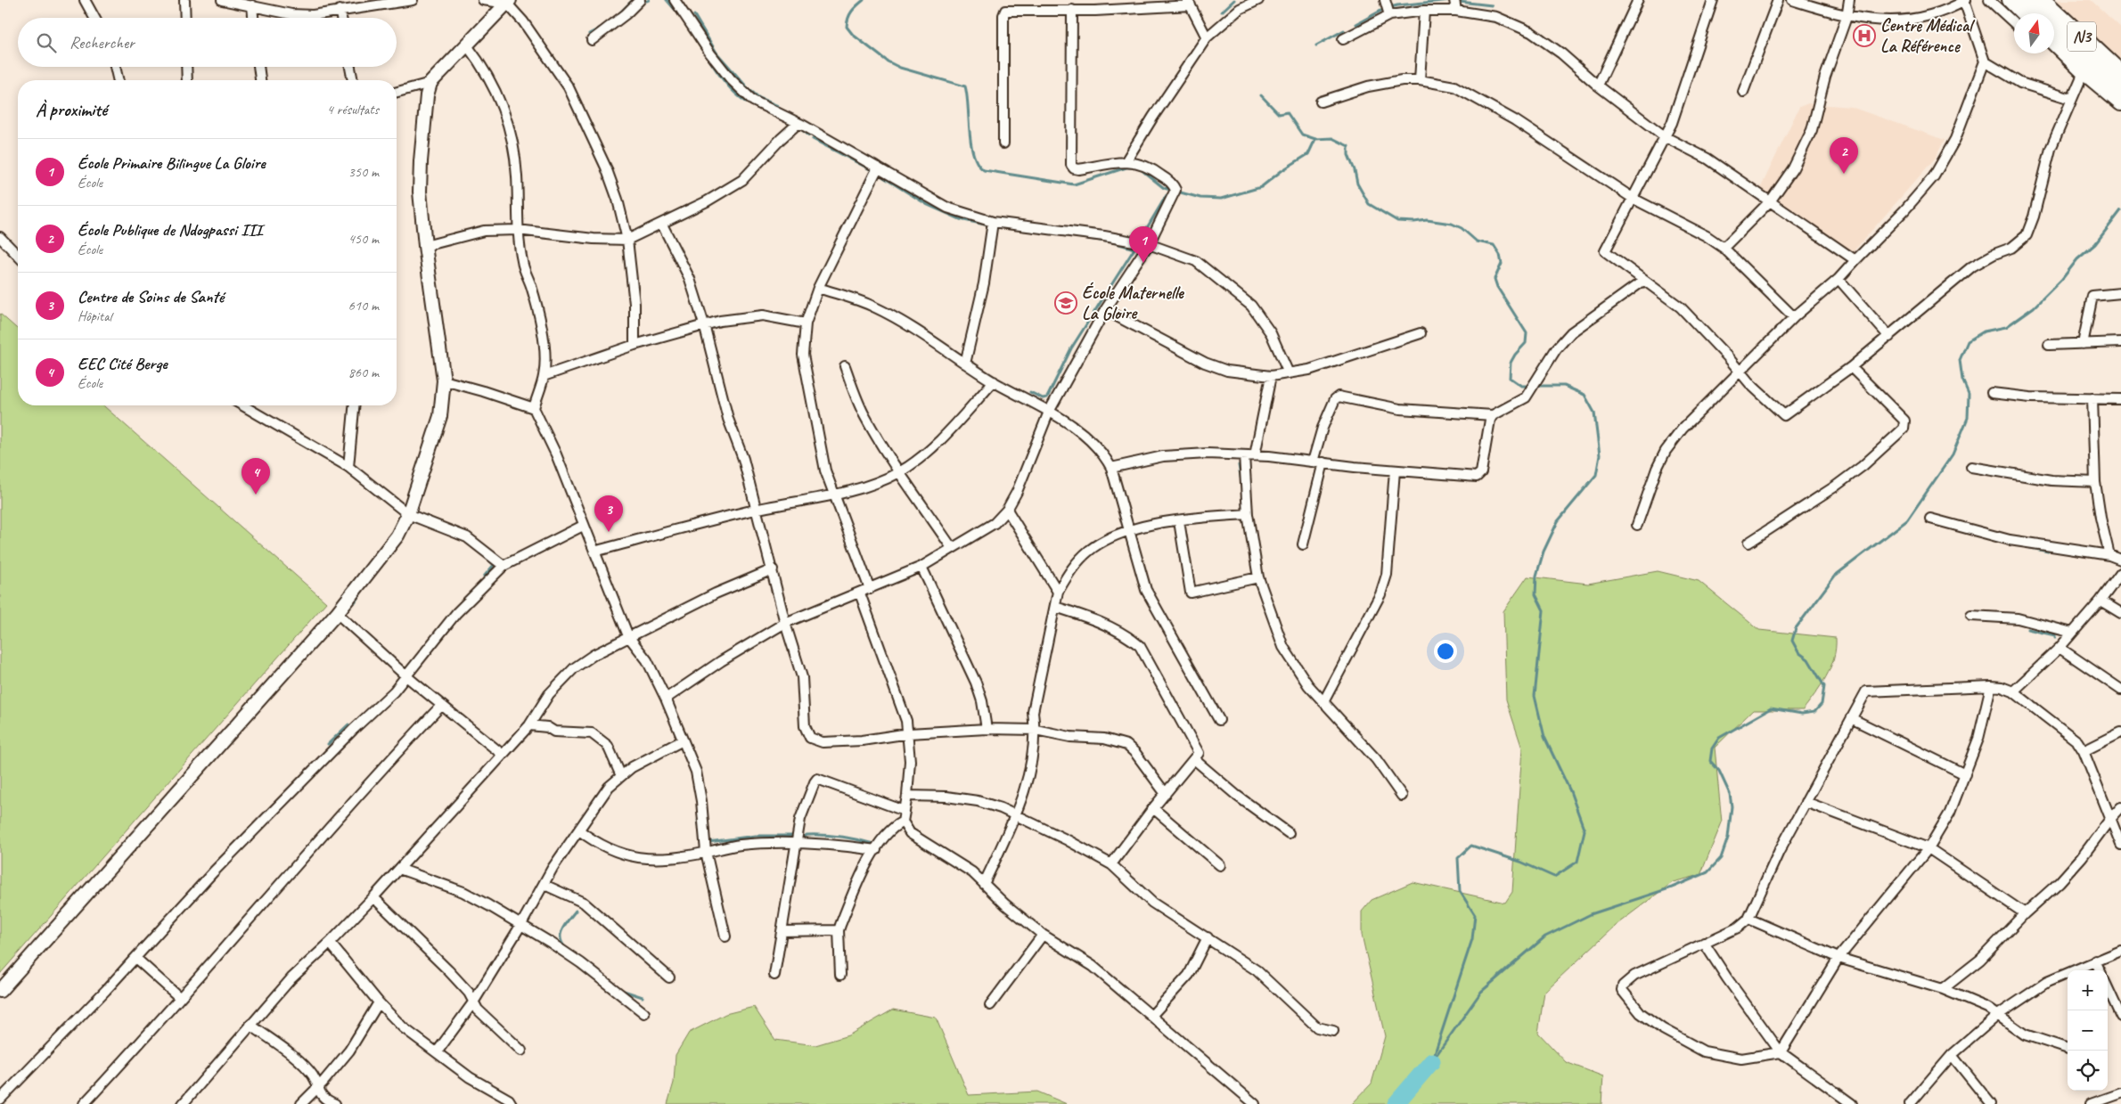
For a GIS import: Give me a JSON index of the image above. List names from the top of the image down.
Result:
{
  "streets": {
    "highway": ["N3"]
  },
  "places": {
    "hospital": ["Centre Médical La Référence"],
    "school or university": ["École Maternelle La Gloire"]
  },
  "north": "top",
  "page": {
    "search": "Rechercher",
    "heading": ["À proximité", "4 résultats"],
    "pins": [
      "2",
      "1",
      "4",
      "3"
    ],
    "list": [
      {
        "mark": "1",
        "name": "École Primaire Bilingue La Gloire",
        "note": "École",
        "value": "350 m"
      },
      {
        "mark": "2",
        "name": "École Publique de Ndogpassi III",
        "note": "École",
        "value": "450 m"
      },
      {
        "mark": "3",
        "name": "Centre de Soins de Santé",
        "note": "Hôpital",
        "value": "610 m"
      },
      {
        "mark": "4",
        "name": "EEC Cité Berge",
        "note": "École",
        "value": "860 m"
      }
    ],
    "map_buttons": ["+", "−"]
  }
}
